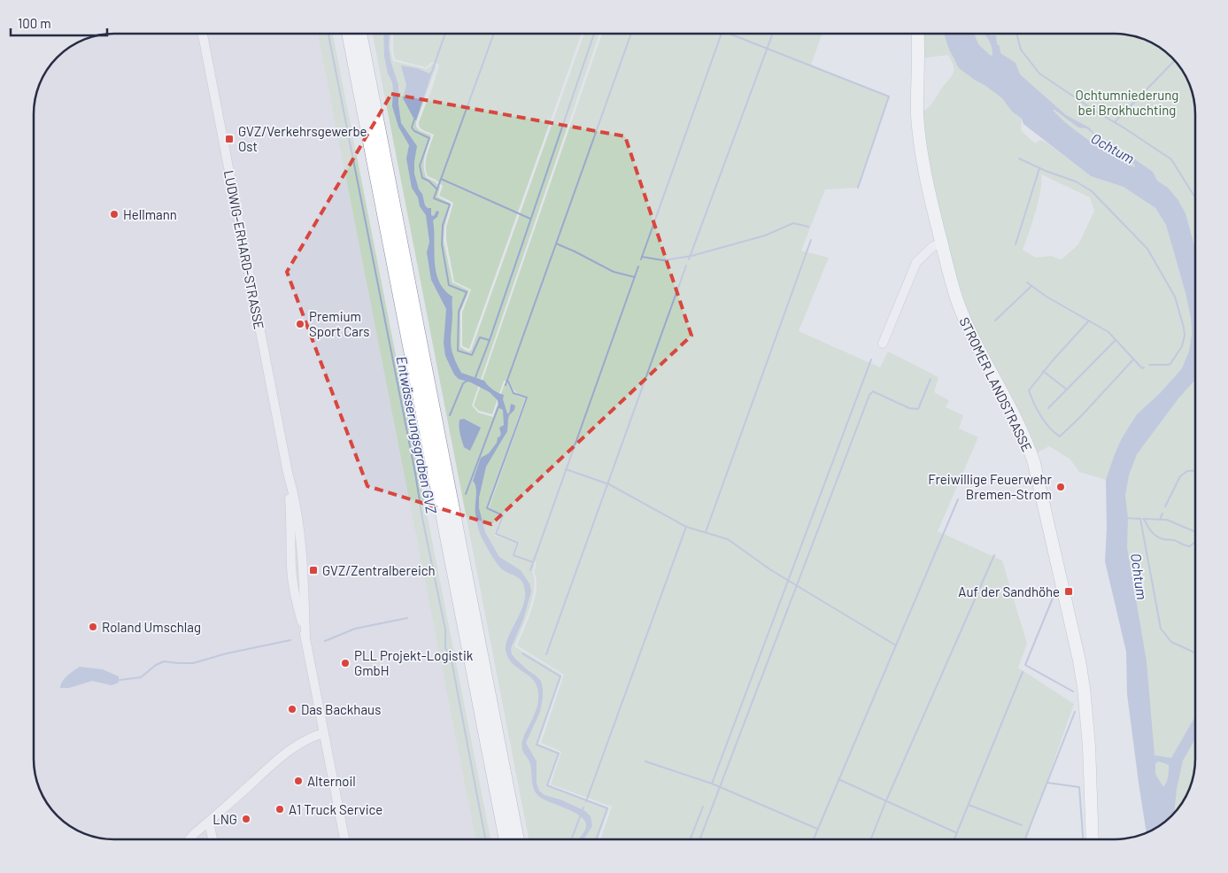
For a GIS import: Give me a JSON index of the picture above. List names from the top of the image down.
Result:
{
  "streets": {
    "main road": ["STROMER LANDSTRASSE"],
    "street": ["LUDWIG-ERHARD-STRASSE"]
  },
  "water": ["Ochtum", "Entwässerungsgraben GVZ"],
  "parks": ["Ochtumniederung bei Brokhuchting"],
  "places": {
    "transit": ["GVZ/Verkehrsgewerbe Ost", "GVZ/Zentralbereich", "Auf der Sandhöhe"],
    "other": [
      "Hellmann",
      "Premium Sport Cars",
      "Freiwillige Feuerwehr Bremen-Strom",
      "Roland Umschlag",
      "PLL Projekt-Logistik GmbH",
      "Das Backhaus",
      "Alternoil",
      "A1 Truck Service",
      "LNG"
    ]
  },
  "scale_bar": "100 m"
}
